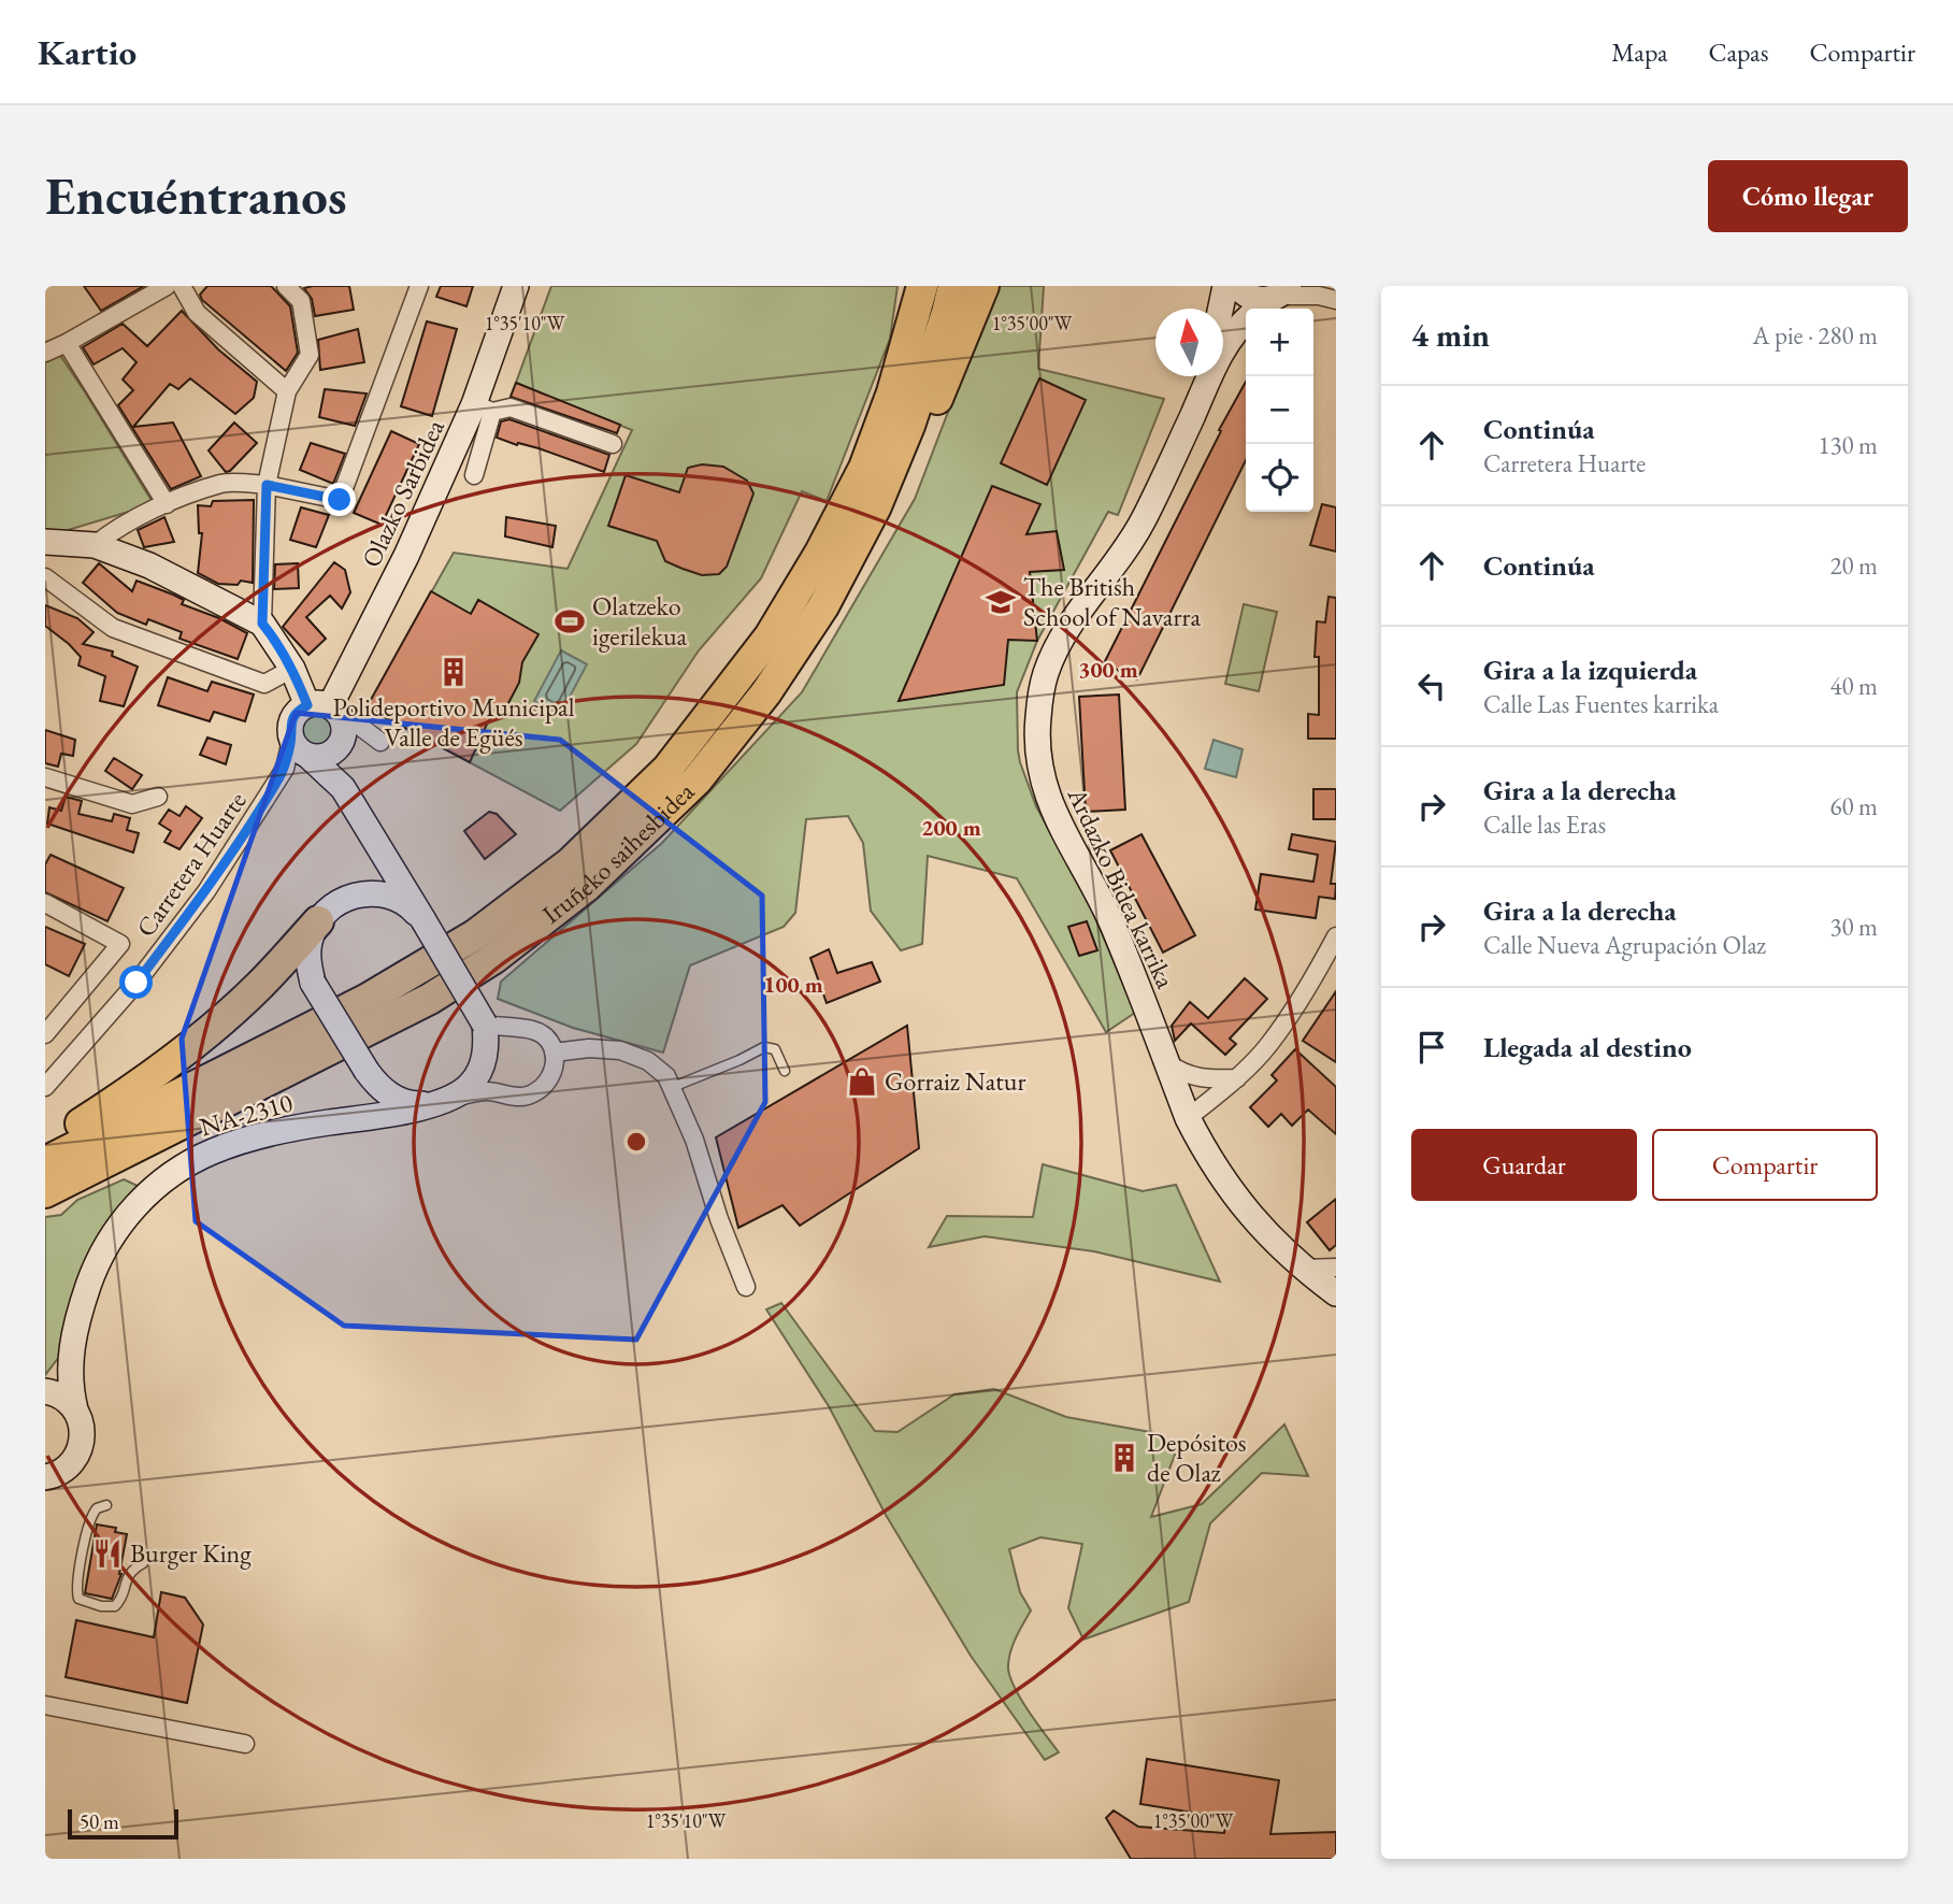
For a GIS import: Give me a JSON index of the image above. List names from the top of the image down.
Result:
{
  "streets": {
    "highway": ["Iruñeko saihesbidea"],
    "street": [
      "Olazko Sarbidea",
      "Carretera Huarte",
      "Ardazko Bidea karrika",
      "NA-2310"
    ]
  },
  "crossings": [
    ["Olazko Sarbidea", "Carretera Huarte"]
  ],
  "places": {
    "school or university": ["The British School of Navarra"],
    "sports": ["Olatzeko igerilekua"],
    "building": ["Polideportivo Municipal Valle de Egüés", "Depósitos de Olaz"],
    "shop": ["Gorraiz Natur"],
    "restaurant": ["Burger King"]
  },
  "scale_bar": "50 m",
  "north": "top",
  "page": {
    "header": "Kartio",
    "nav": ["Mapa", "Capas", "Compartir"],
    "buttons": [
      "Cómo llegar",
      ["Guardar", "Compartir"]
    ],
    "title": "Encuéntranos",
    "heading": ["4 min", "A pie · 280 m"],
    "map_buttons": ["+", "−"],
    "list": [
      ["Continúa", "Carretera Huarte", "130 m"],
      ["Continúa", "20 m"],
      ["Gira a la izquierda", "Calle Las Fuentes karrika", "40 m"],
      ["Gira a la derecha", "Calle las Eras", "60 m"],
      ["Gira a la derecha", "Calle Nueva Agrupación Olaz", "30 m"],
      "Llegada al destino"
    ],
    "scale": "50 m"
  },
  "coordinates": ["1°35'10\"W", "1°35'00\"W"],
  "rings": ["300 m", "200 m", "100 m"]
}
